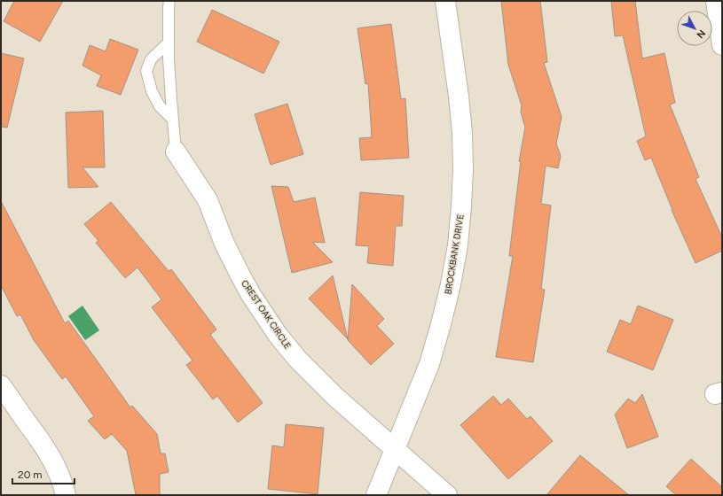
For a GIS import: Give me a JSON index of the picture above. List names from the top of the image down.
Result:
{
  "streets": {
    "street": ["BROCKBANK DRIVE", "CREST OAK CIRCLE"]
  },
  "crossings": [
    ["BROCKBANK DRIVE", "CREST OAK CIRCLE"]
  ],
  "scale_bar": "20 m",
  "north": "bottom right"
}
